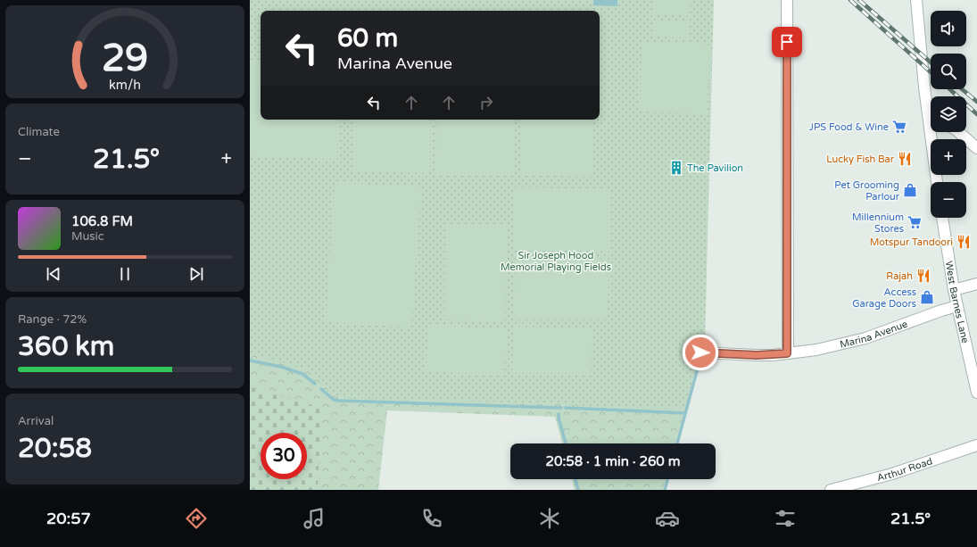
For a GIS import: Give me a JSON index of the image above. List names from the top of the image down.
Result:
{
  "streets": {
    "street": ["West Barnes Lane", "Marina Avenue", "Arthur Road"]
  },
  "crossings": [
    ["West Barnes Lane", "Marina Avenue"]
  ],
  "parks": ["Sir Joseph Hood Memorial Playing Fields"],
  "places": {
    "supermarket": ["JPS Food & Wine", "Millennium Stores"],
    "restaurant": ["Lucky Fish Bar", "Motspur Tandoori", "Rajah"],
    "building": ["The Pavilion"],
    "shop": ["Pet Grooming Parlour", "Access Garage Doors"]
  },
  "page": {
    "map_buttons": ["+", "−"],
    "turn": ["60 m", "Marina Avenue"],
    "tile": [
      "Climate",
      ["Range · 72%", "360 km"],
      ["Arrival", "20:58"]
    ],
    "heat": ["−", "21.5°", "+"],
    "song": ["106.8 FM", "Music"],
    "limit": "30",
    "trip": "20:58 · 1 min · 260 m",
    "tabs": ["20:57", "21.5°"],
    "gauge": ["29", "km/h"]
  }
}
